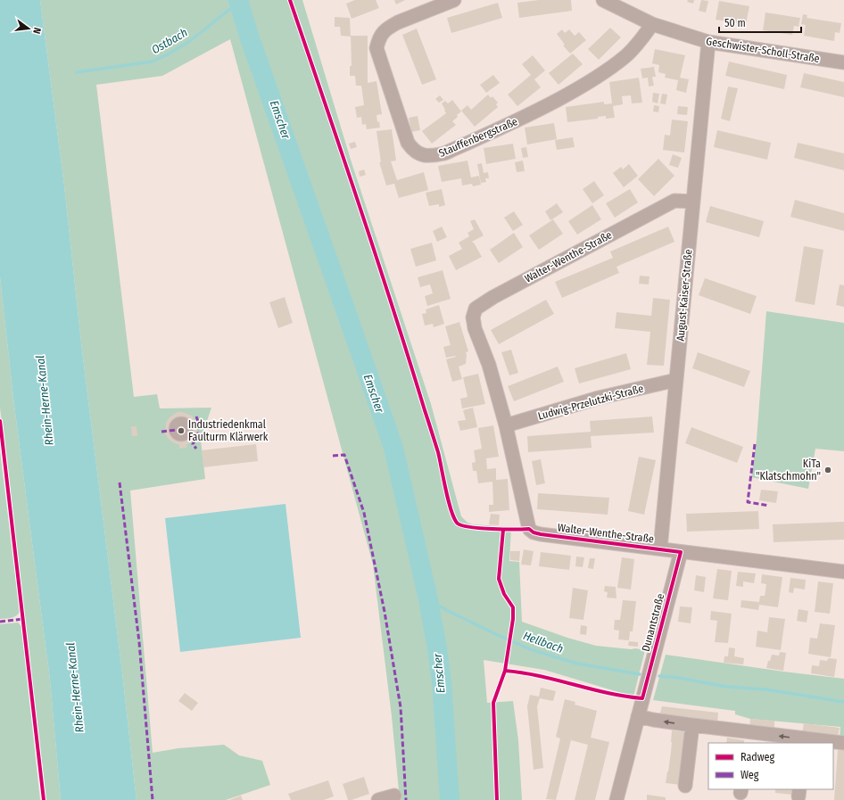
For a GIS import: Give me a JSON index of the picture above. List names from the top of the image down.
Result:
{
  "streets": {
    "street": [
      "Geschwister-Scholl-Straße",
      "Stauffenbergstraße",
      "Walter-Wenthe-Straße",
      "August-Kaiser-Straße",
      "Ludwig-Przelutzki-Straße",
      "Dunantstraße"
    ]
  },
  "crossings": [
    ["Geschwister-Scholl-Straße", "Stauffenbergstraße"],
    ["Geschwister-Scholl-Straße", "August-Kaiser-Straße"],
    ["Walter-Wenthe-Straße", "August-Kaiser-Straße"],
    ["Walter-Wenthe-Straße", "Ludwig-Przelutzki-Straße"],
    ["Walter-Wenthe-Straße", "Dunantstraße"],
    ["August-Kaiser-Straße", "Ludwig-Przelutzki-Straße"]
  ],
  "water": [
    "Ostbach",
    "Emscher",
    "Rhein-Herne-Kanal",
    "Hellbach"
  ],
  "places": ["Industriedenkmal Faulturm Klärwerk", "KiTa \"Klatschmohn\""],
  "legend": ["Radweg", "Weg"],
  "scale_bar": "50 m",
  "north": "right"
}
